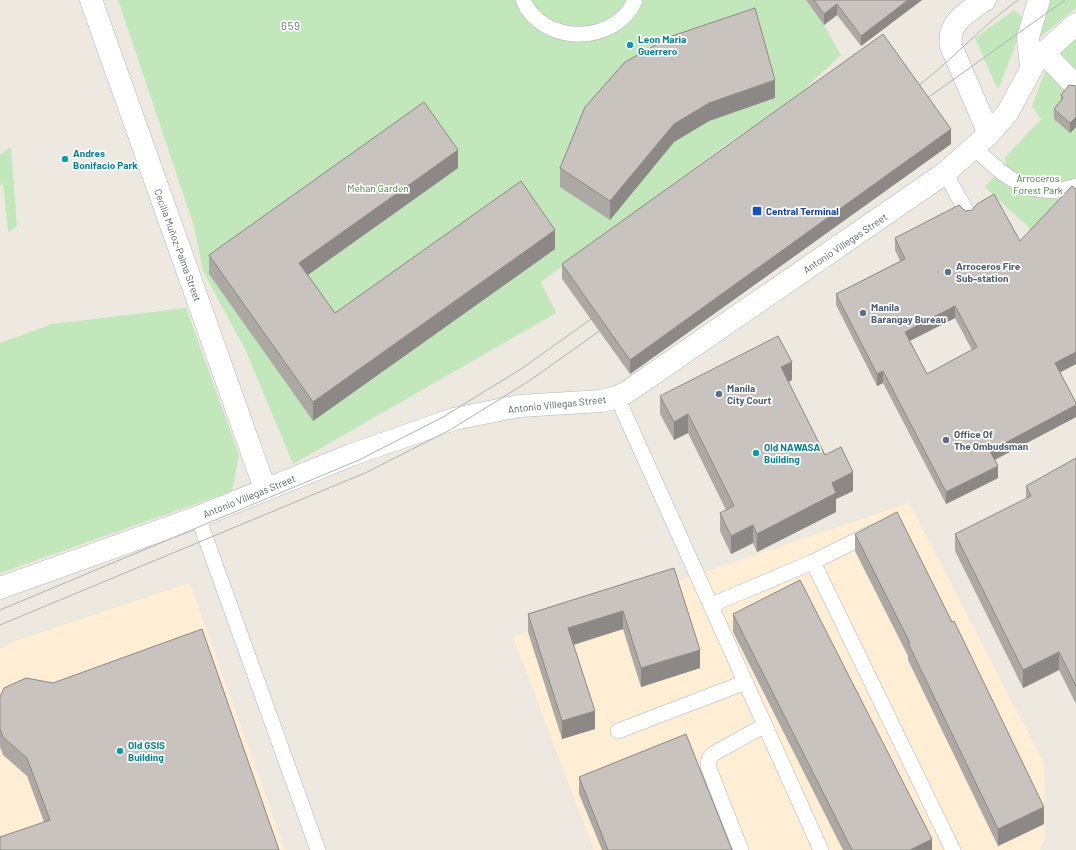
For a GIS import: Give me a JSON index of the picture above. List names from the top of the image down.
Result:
{
  "streets": {
    "street": ["Antonio Villegas Street", "Cecilia Muñoz-Palma Street"]
  },
  "crossings": [
    ["Antonio Villegas Street", "Cecilia Muñoz-Palma Street"]
  ],
  "districts": ["659"],
  "parks": ["Arroceros Forest Park", "Mehan Garden"],
  "places": {
    "other": [
      "Leon Maria Guerrero",
      "Andres Bonifacio Park",
      "Arroceros Fire Sub-station",
      "Manila Barangay Bureau",
      "Manila City Court",
      "Office Of The Ombudsman",
      "Old NAWASA Building",
      "Old GSIS Building"
    ],
    "transit": ["Central Terminal"]
  }
}
